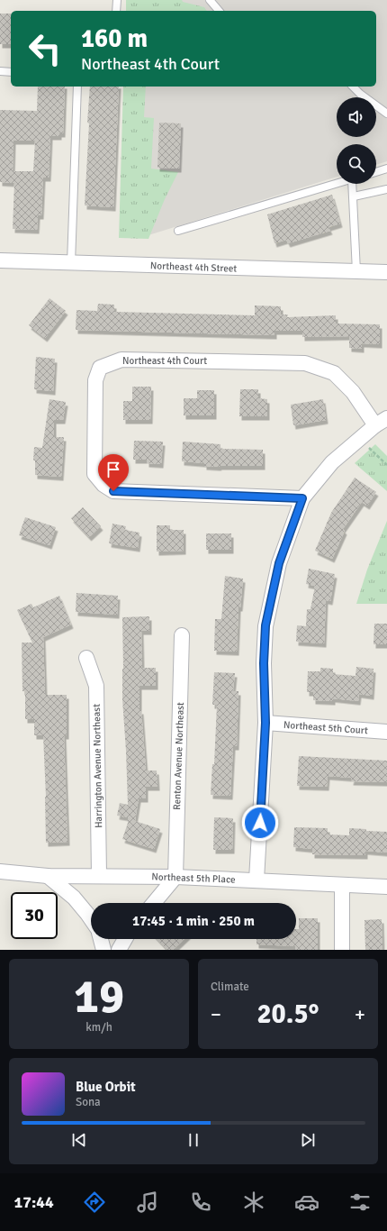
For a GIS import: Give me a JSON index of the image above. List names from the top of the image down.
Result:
{
  "streets": {
    "street": [
      "Northeast 4th Street",
      "Northeast 4th Court",
      "Northeast 5th Court",
      "Renton Avenue Northeast",
      "Harrington Avenue Northeast",
      "Northeast 5th Place"
    ]
  },
  "crossings": [
    ["Renton Avenue Northeast", "Northeast 5th Place"],
    ["Harrington Avenue Northeast", "Northeast 5th Place"]
  ],
  "page": {
    "turn": ["160 m", "Northeast 4th Court"],
    "limit": "30",
    "trip": "17:45 · 1 min · 250 m",
    "tile": [
      ["19", "km/h"],
      "Climate"
    ],
    "heat": ["−", "20.5°", "+"],
    "song": ["Blue Orbit", "Sona"],
    "tabs": "17:44"
  }
}
